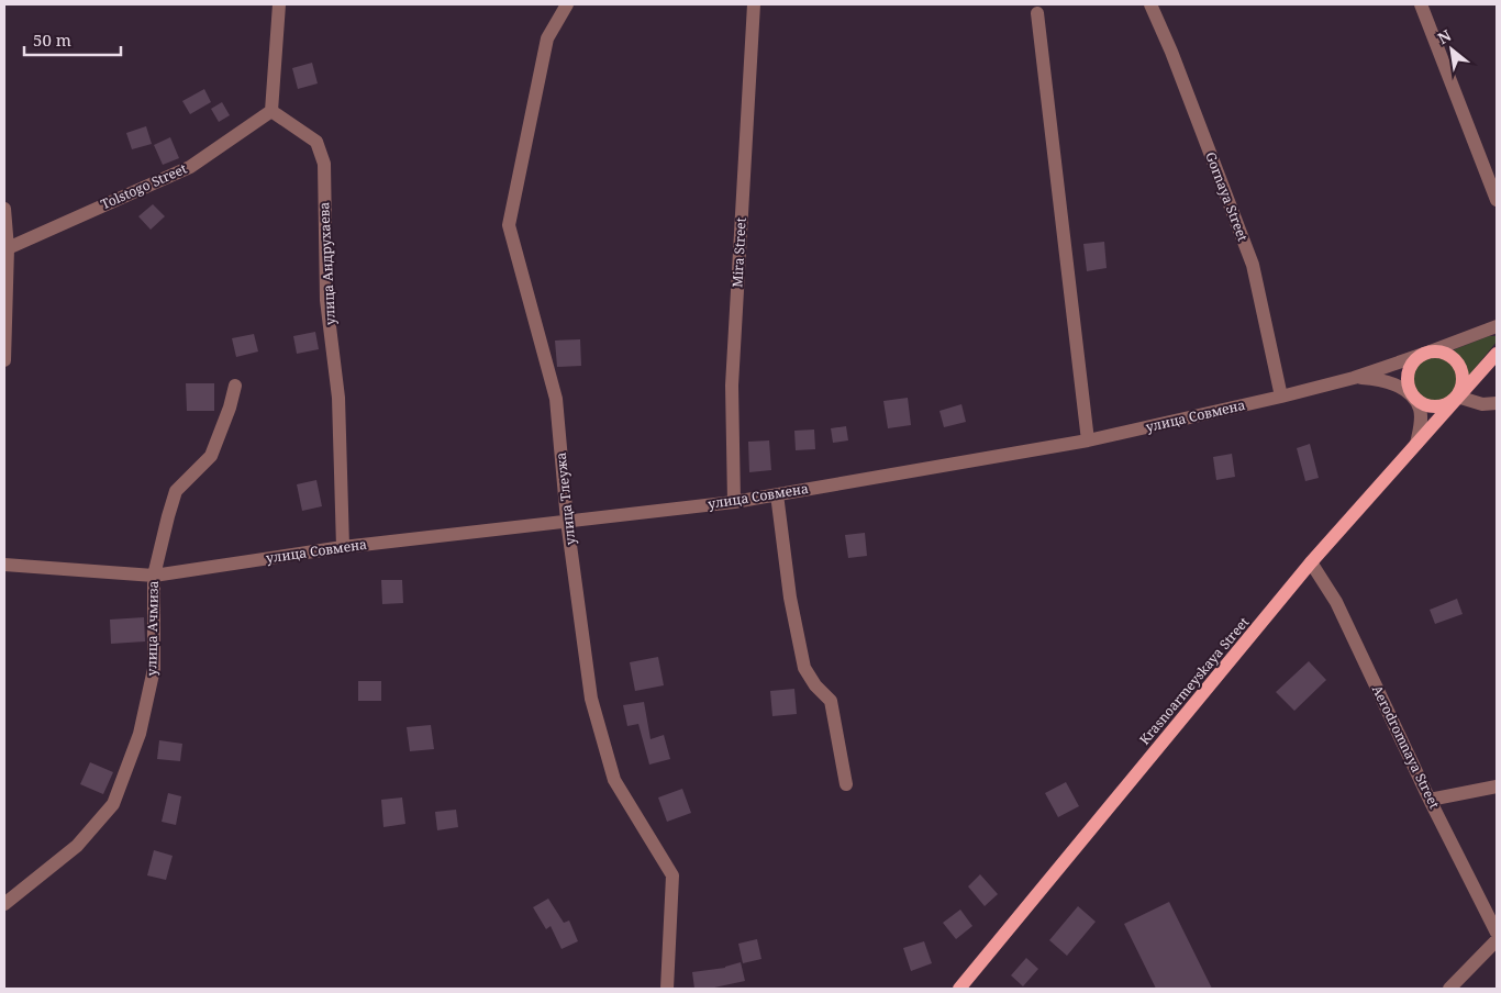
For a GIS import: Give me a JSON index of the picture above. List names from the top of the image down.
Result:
{
  "streets": {
    "main road": ["Krasnoarmeyskaya Street"],
    "street": [
      "Tolstogo Street",
      "Gornaya Street",
      "Mira Street",
      "улица Андрухаева",
      "улица Совмена",
      "улица Тлеужа",
      "улица Ачмиза",
      "Aerodromnaya Street"
    ]
  },
  "crossings": [
    ["Tolstogo Street", "улица Андрухаева"],
    ["Gornaya Street", "улица Совмена"],
    ["Mira Street", "улица Совмена"],
    ["улица Андрухаева", "улица Совмена"],
    ["улица Совмена", "улица Тлеужа"],
    ["улица Совмена", "улица Ачмиза"],
    ["улица Совмена", "Krasnoarmeyskaya Street"],
    ["Krasnoarmeyskaya Street", "Aerodromnaya Street"]
  ],
  "scale_bar": "50 m",
  "north": "top left"
}
